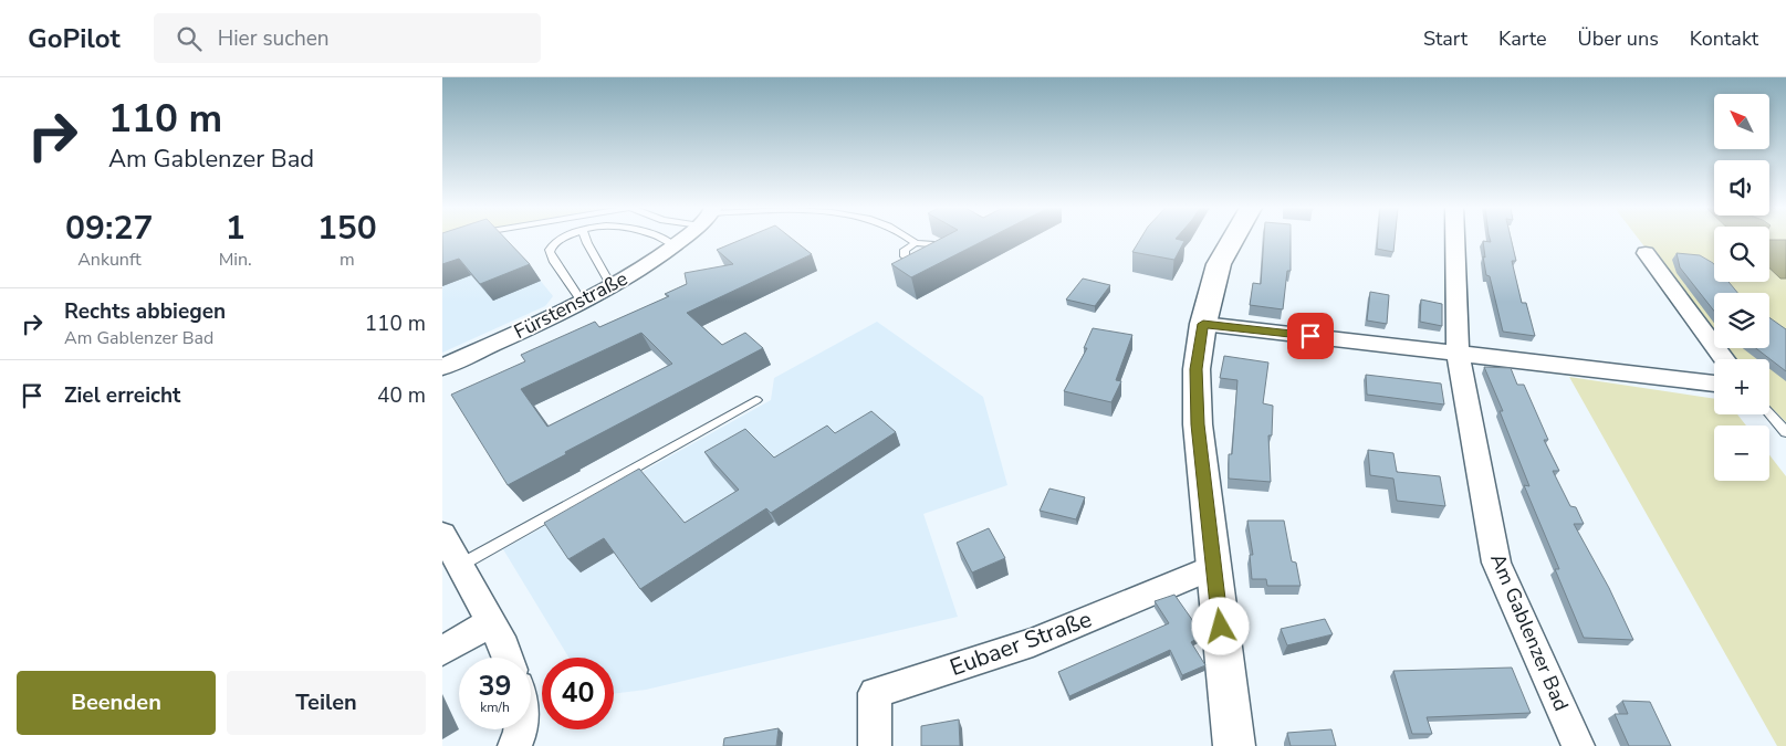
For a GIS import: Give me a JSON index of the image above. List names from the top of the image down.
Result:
{
  "streets": {
    "street": ["Fürstenstraße", "Am Gablenzer Bad", "Eubaer Straße"]
  },
  "north": "top left",
  "page": {
    "header": "GoPilot",
    "search": "Hier suchen",
    "nav": [
      "Start",
      "Karte",
      "Über uns",
      "Kontakt"
    ],
    "turn": ["110 m", "Am Gablenzer Bad"],
    "map_buttons": ["+", "−"],
    "eta": [
      "09:27",
      "Ankunft",
      "1",
      "Min.",
      "150",
      "m"
    ],
    "list": [
      {
        "name": "Rechts abbiegen",
        "note": "Am Gablenzer Bad",
        "value": "110 m"
      },
      {
        "name": "Ziel erreicht",
        "value": "40 m"
      }
    ],
    "speed": "39 km/h",
    "limit": "40",
    "buttons": ["Beenden", "Teilen"]
  }
}
